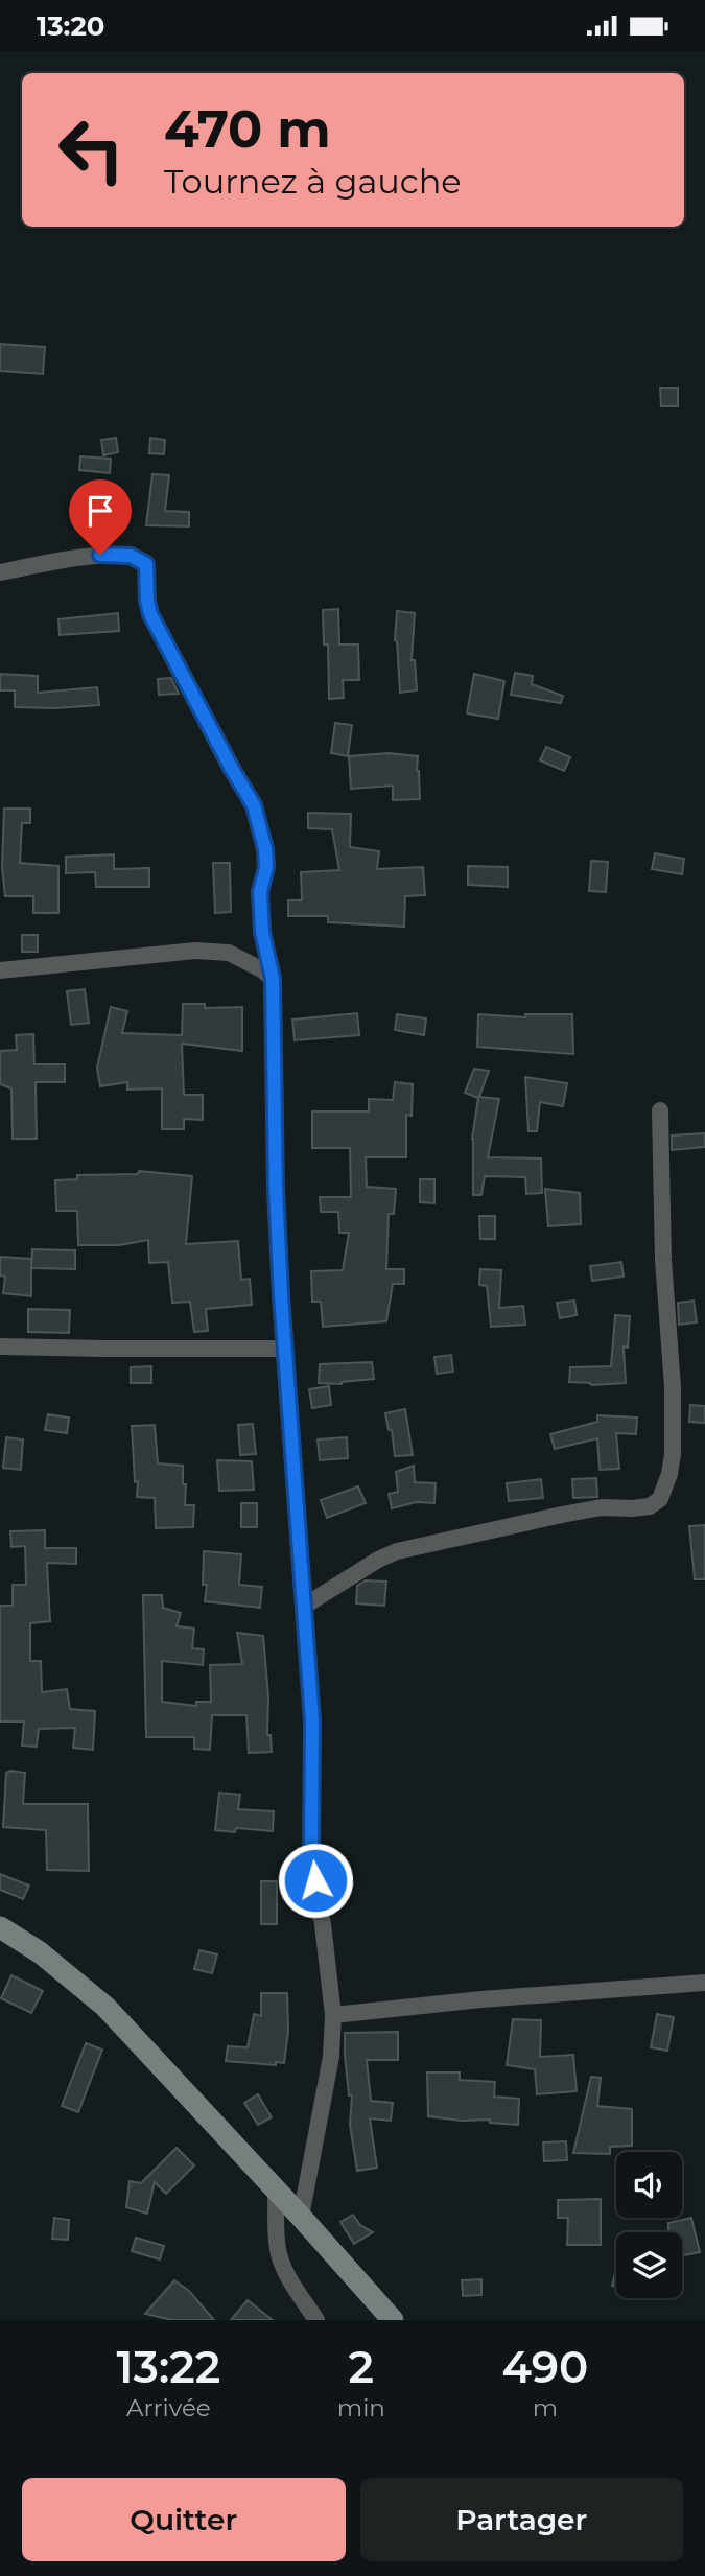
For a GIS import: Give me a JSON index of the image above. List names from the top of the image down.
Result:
{
  "page": {
    "status": "13:20",
    "turn": ["470 m", "Tournez à gauche"],
    "eta": [
      "13:22",
      "Arrivée",
      "2",
      "min",
      "490",
      "m"
    ],
    "buttons": ["Quitter", "Partager"]
  }
}
